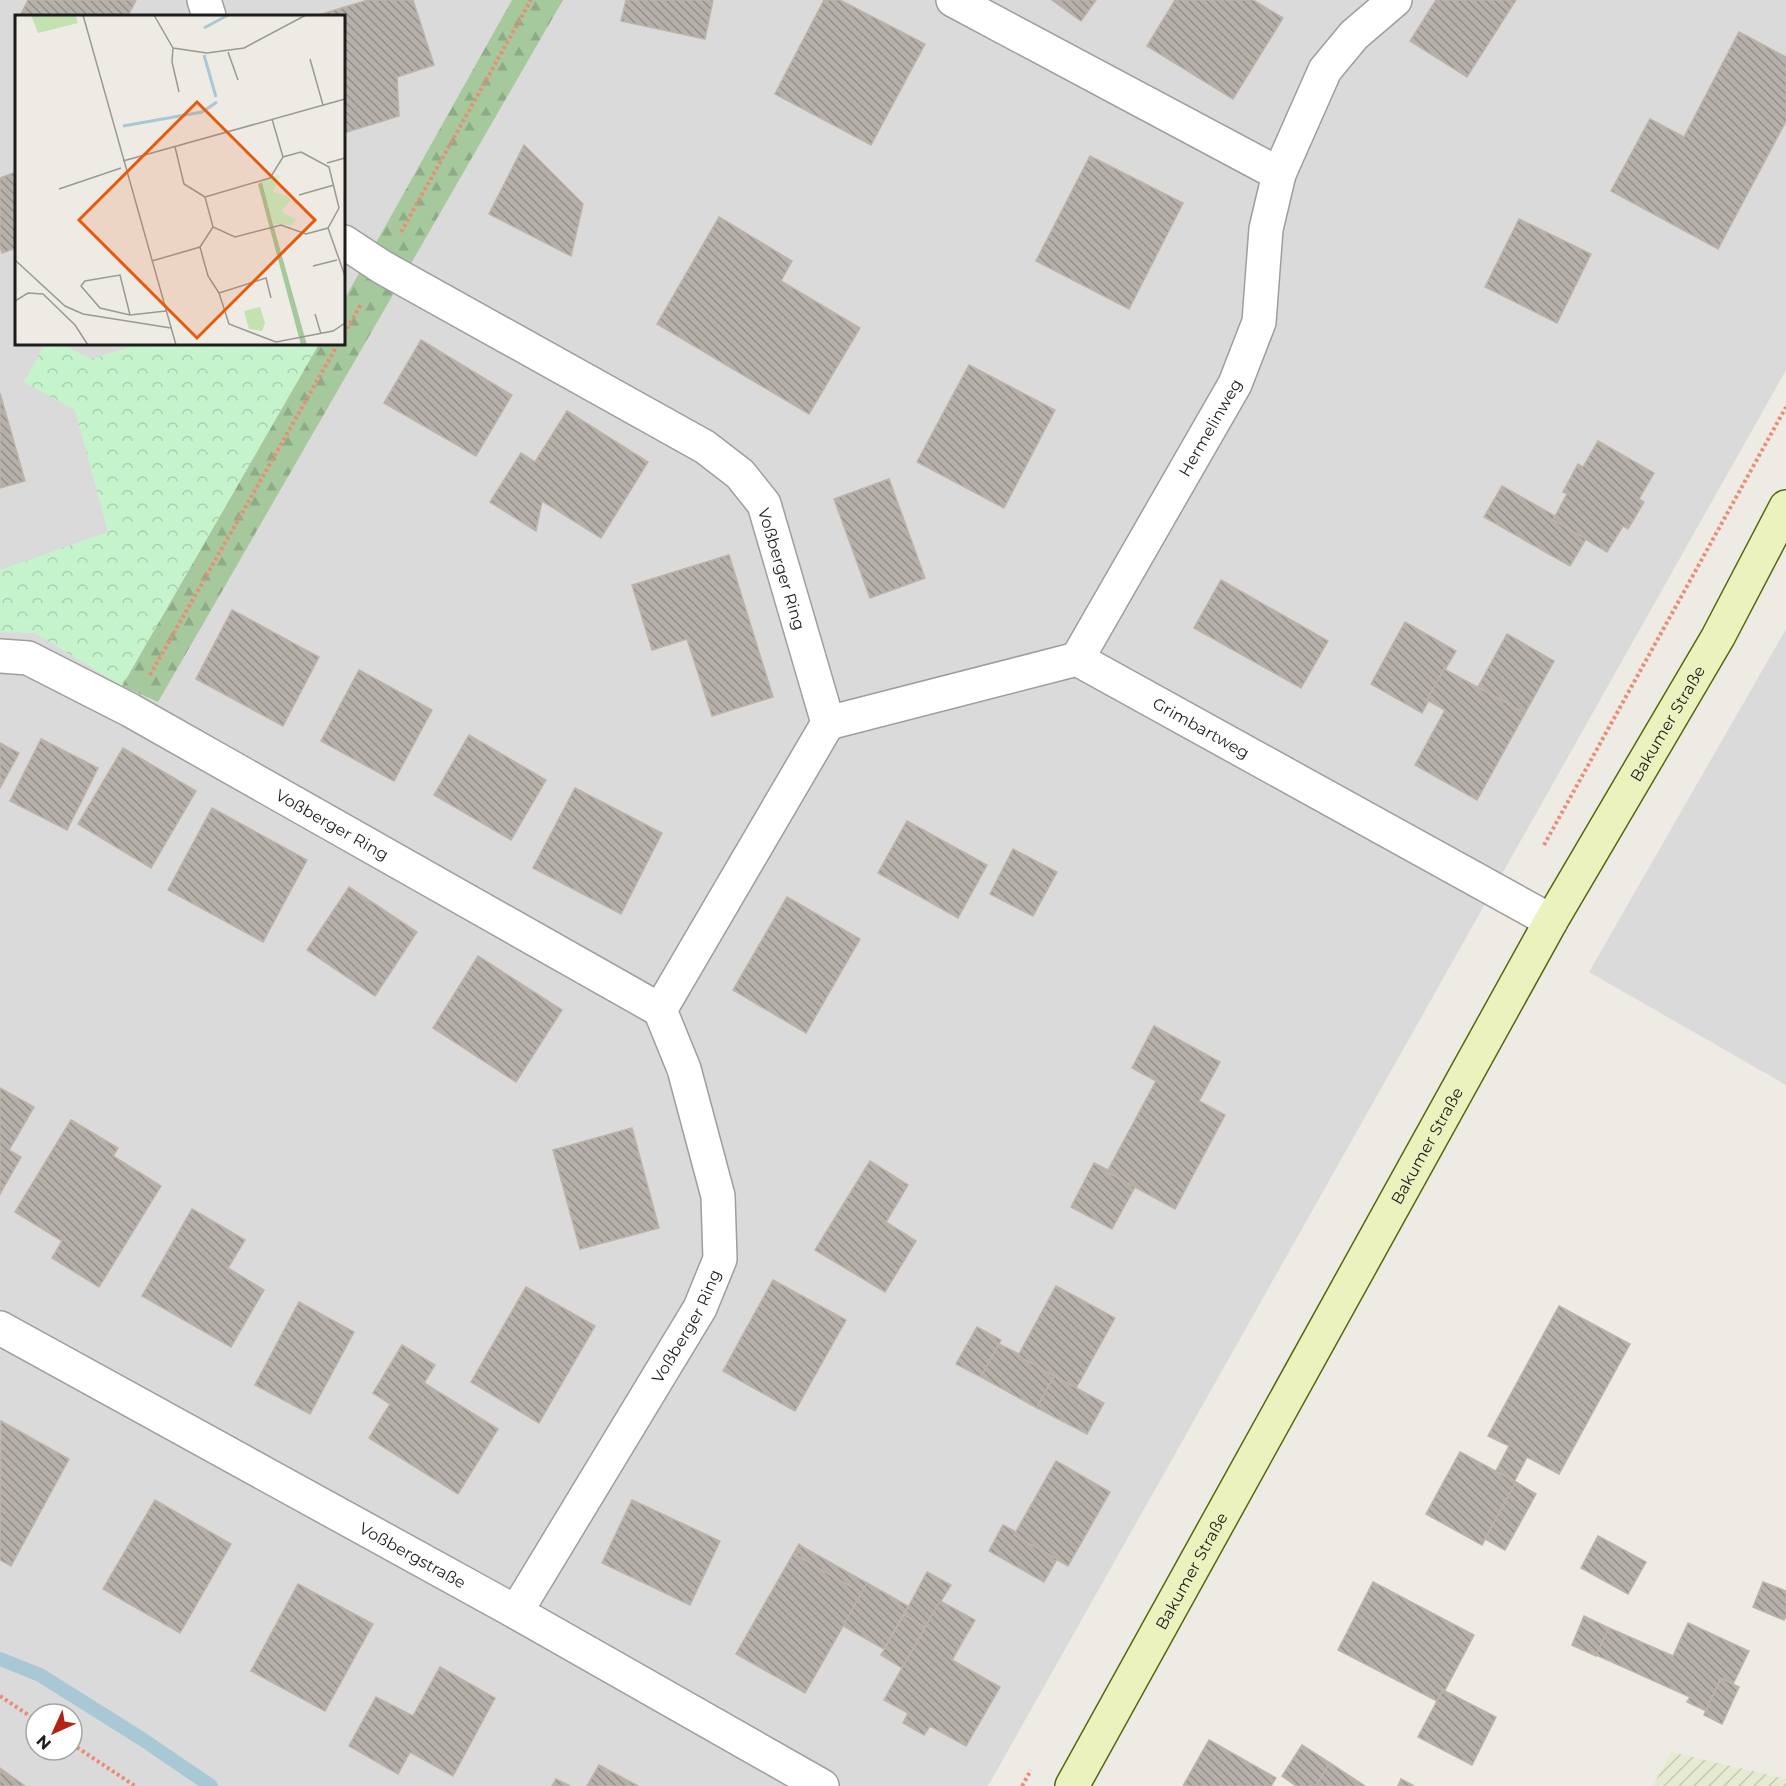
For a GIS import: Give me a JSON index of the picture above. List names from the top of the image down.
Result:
{
  "streets": {
    "main road": ["Bakumer Straße"],
    "street": [
      "Hermelinweg",
      "Voßberger Ring",
      "Grimbartweg",
      "Voßbergstraße"
    ]
  },
  "crossings": [
    ["Hermelinweg", "Grimbartweg"],
    ["Voßberger Ring", "Voßbergstraße"],
    ["Bakumer Straße", "Grimbartweg"]
  ],
  "north": "bottom left"
}
